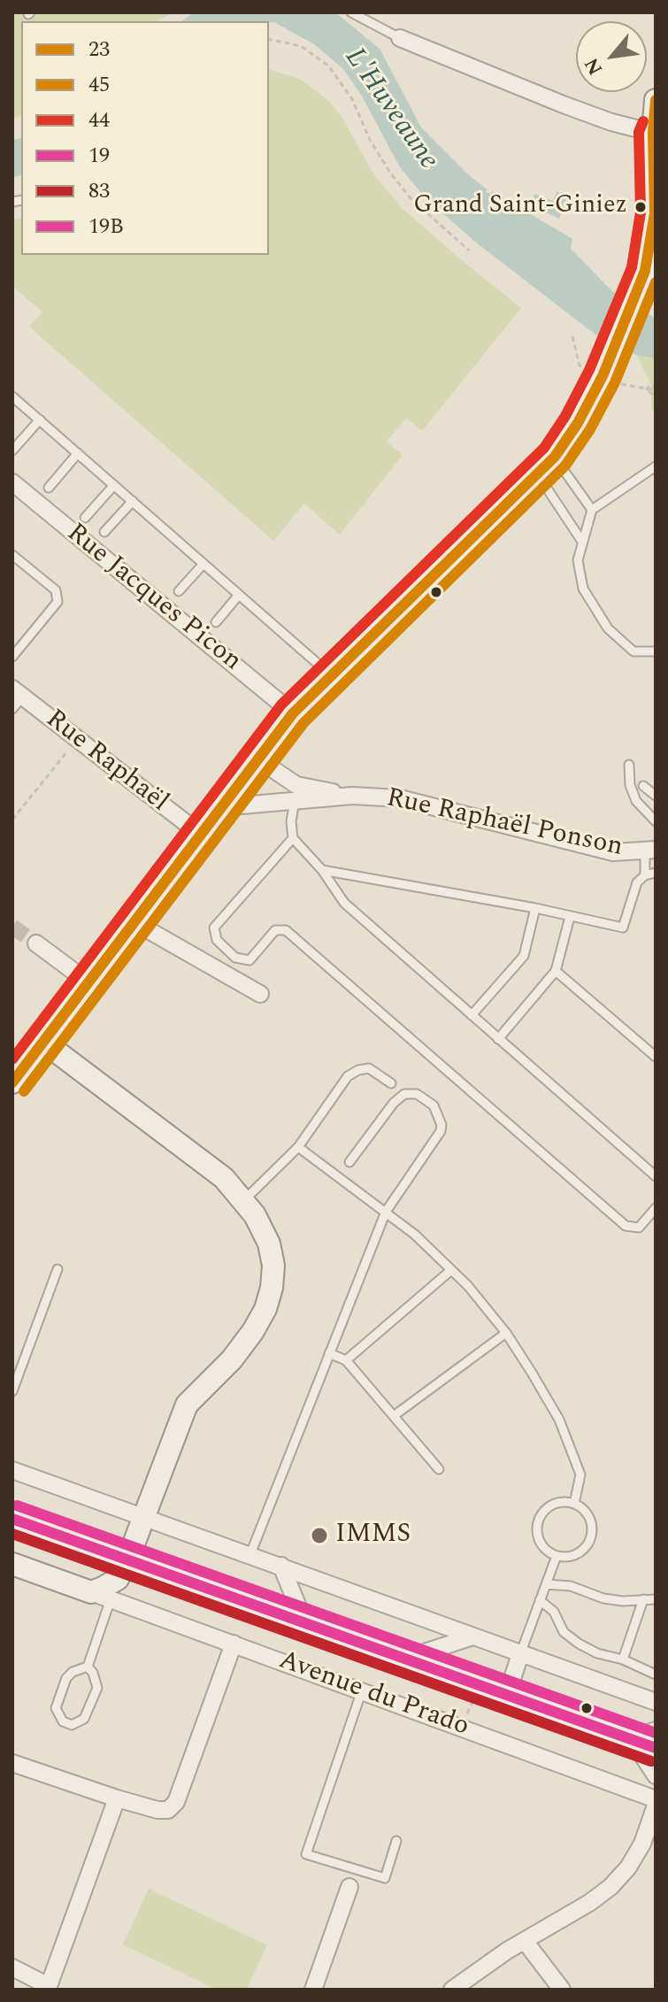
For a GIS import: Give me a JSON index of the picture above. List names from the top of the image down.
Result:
{
  "streets": {
    "street": [
      "Rue Jacques Picon",
      "Rue Raphaël",
      "Rue Raphaël Ponson",
      "Avenue du Prado"
    ]
  },
  "water": ["L'Huveaune"],
  "places": ["Grand Saint-Giniez", "IMMS"],
  "lines": [
    "transit line 23",
    "transit line 44",
    "transit line 45",
    "transit line 19B",
    "transit line 19",
    "transit line 83"
  ],
  "legend": [
    "23",
    "45",
    "44",
    "19",
    "83",
    "19B"
  ],
  "north": "bottom left"
}
